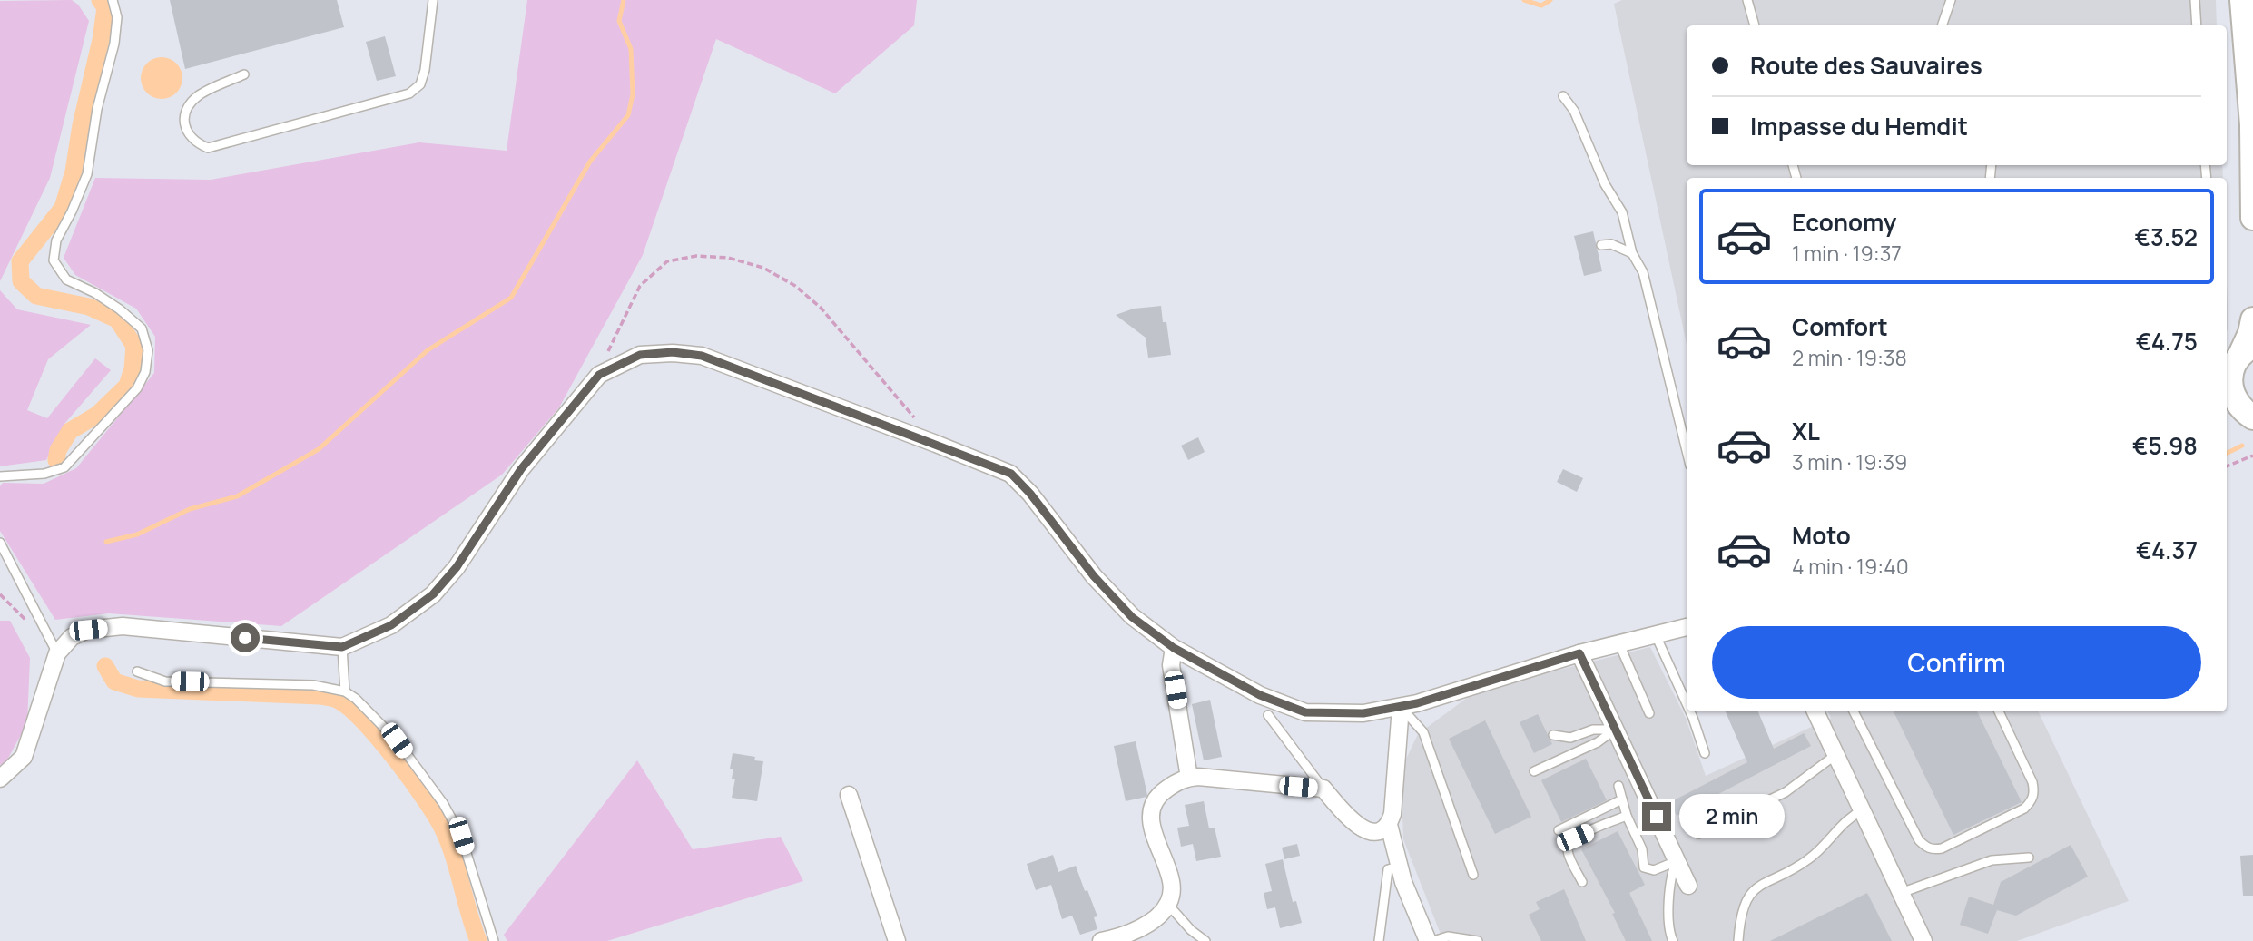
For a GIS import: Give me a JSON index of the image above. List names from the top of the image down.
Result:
{
  "page": {
    "banner": ["Route des Sauvaires", "Impasse du Hemdit"],
    "list": [
      {
        "name": "Economy",
        "note": "1 min · 19:37",
        "value": "€3.52"
      },
      {
        "name": "Comfort",
        "note": "2 min · 19:38",
        "value": "€4.75"
      },
      {
        "name": "XL",
        "note": "3 min · 19:39",
        "value": "€5.98"
      },
      {
        "name": "Moto",
        "note": "4 min · 19:40",
        "value": "€4.37"
      }
    ],
    "buttons": "Confirm",
    "bubble": "2 min"
  }
}
